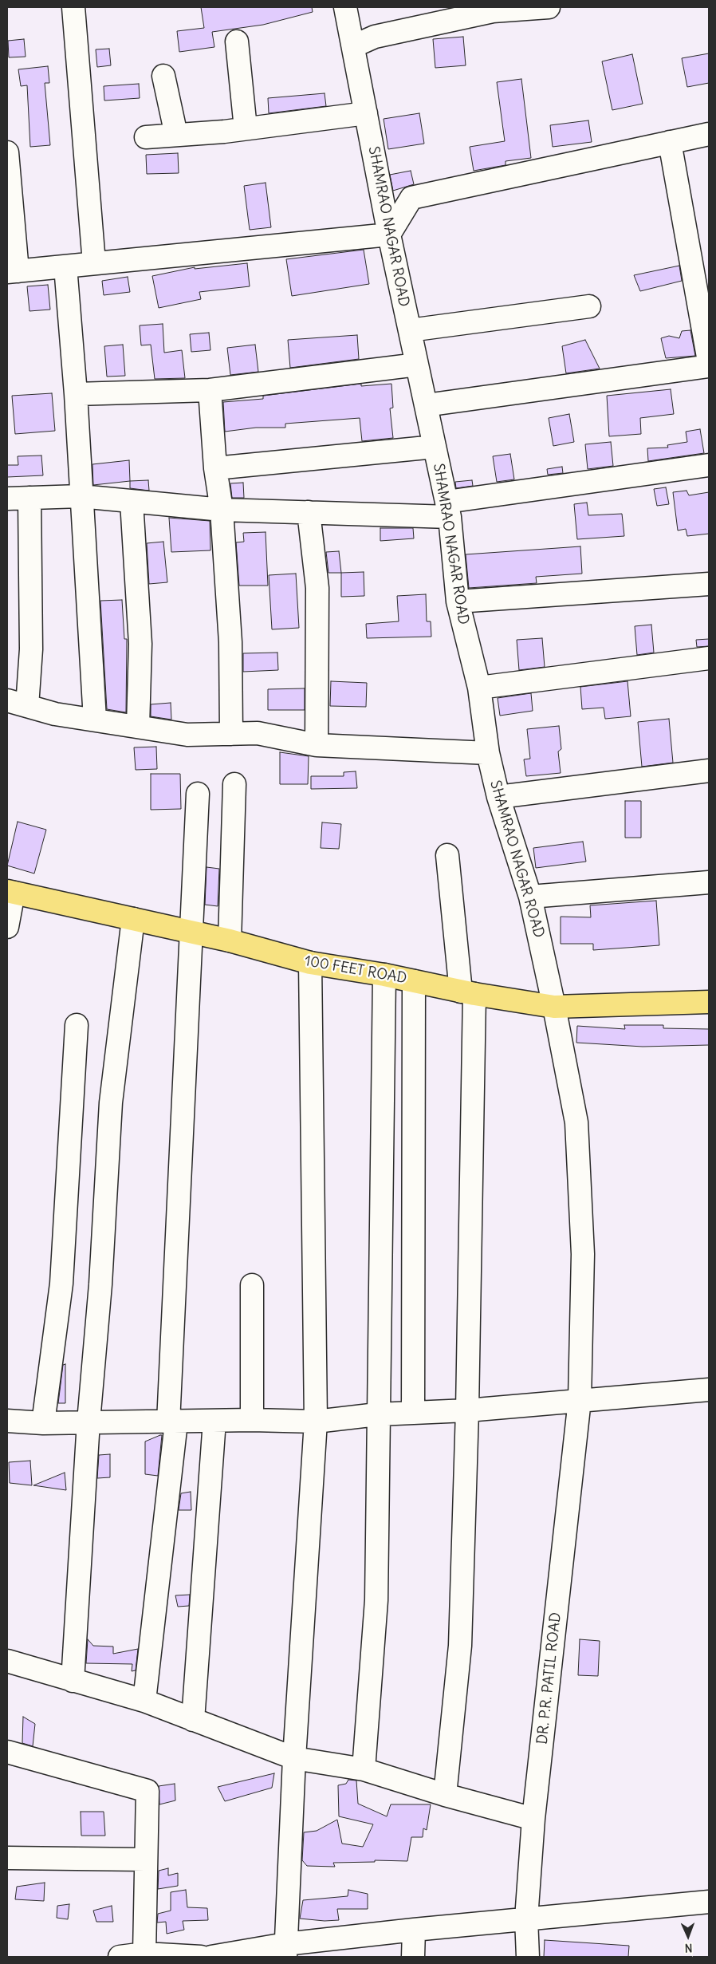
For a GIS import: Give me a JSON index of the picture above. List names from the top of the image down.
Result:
{
  "streets": {
    "main road": ["100 FEET ROAD"],
    "street": ["SHAMRAO NAGAR ROAD", "DR. P.R. PATIL ROAD"]
  },
  "crossings": [
    ["SHAMRAO NAGAR ROAD", "100 FEET ROAD"],
    ["SHAMRAO NAGAR ROAD", "DR. P.R. PATIL ROAD"]
  ],
  "north": "bottom"
}
